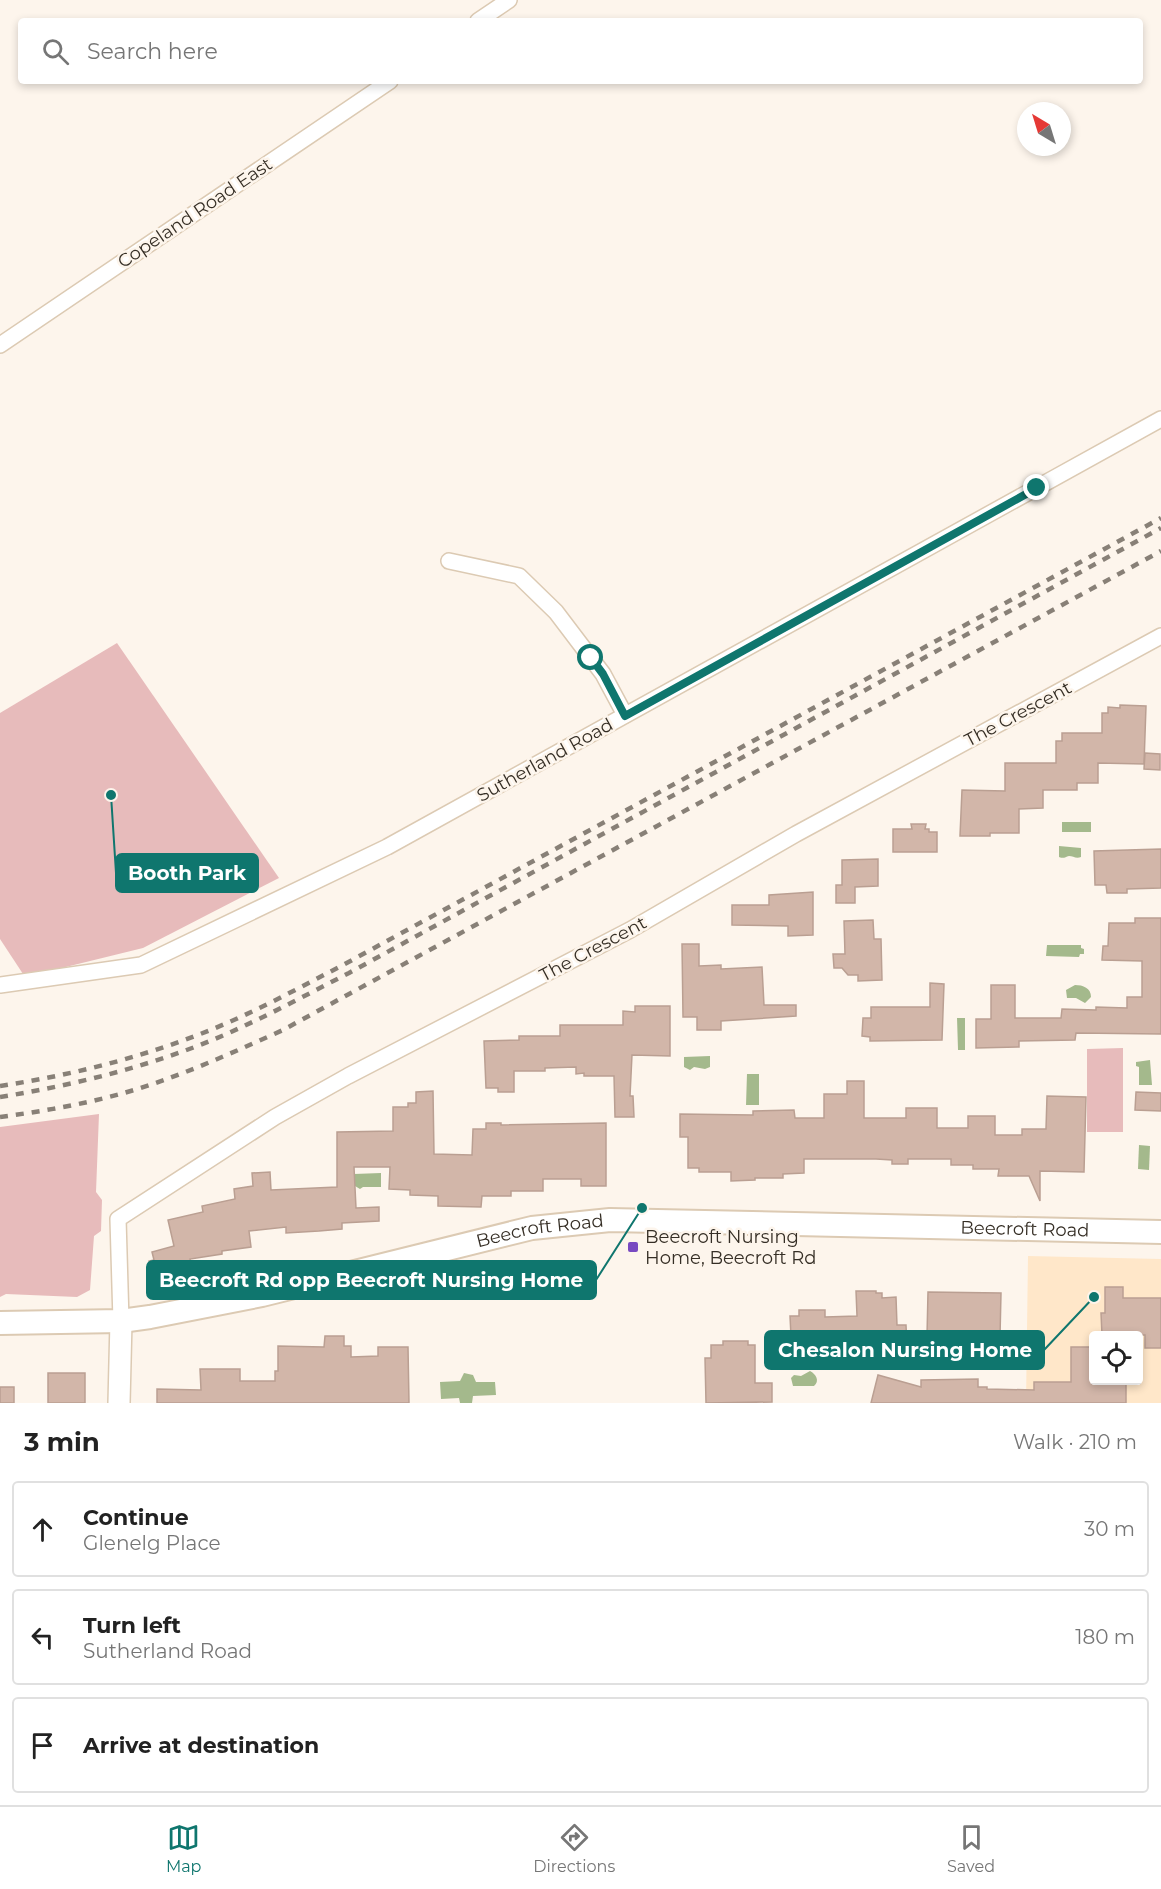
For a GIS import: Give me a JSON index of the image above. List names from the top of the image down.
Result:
{
  "streets": {
    "main road": ["Beecroft Road"],
    "street": ["Copeland Road East", "The Crescent", "Sutherland Road"]
  },
  "crossings": [
    ["The Crescent", "Beecroft Road"]
  ],
  "places": {
    "other": ["Booth Park", "Beecroft Rd opp Beecroft Nursing Home", "Chesalon Nursing Home"],
    "transit": ["Beecroft Nursing Home, Beecroft Rd"]
  },
  "north": "top left",
  "page": {
    "search": "Search here",
    "heading": ["3 min", "Walk · 210 m"],
    "list": [
      ["Continue", "Glenelg Place", "30 m"],
      ["Turn left", "Sutherland Road", "180 m"],
      "Arrive at destination"
    ],
    "nav": ["Map", "Directions", "Saved"]
  }
}
